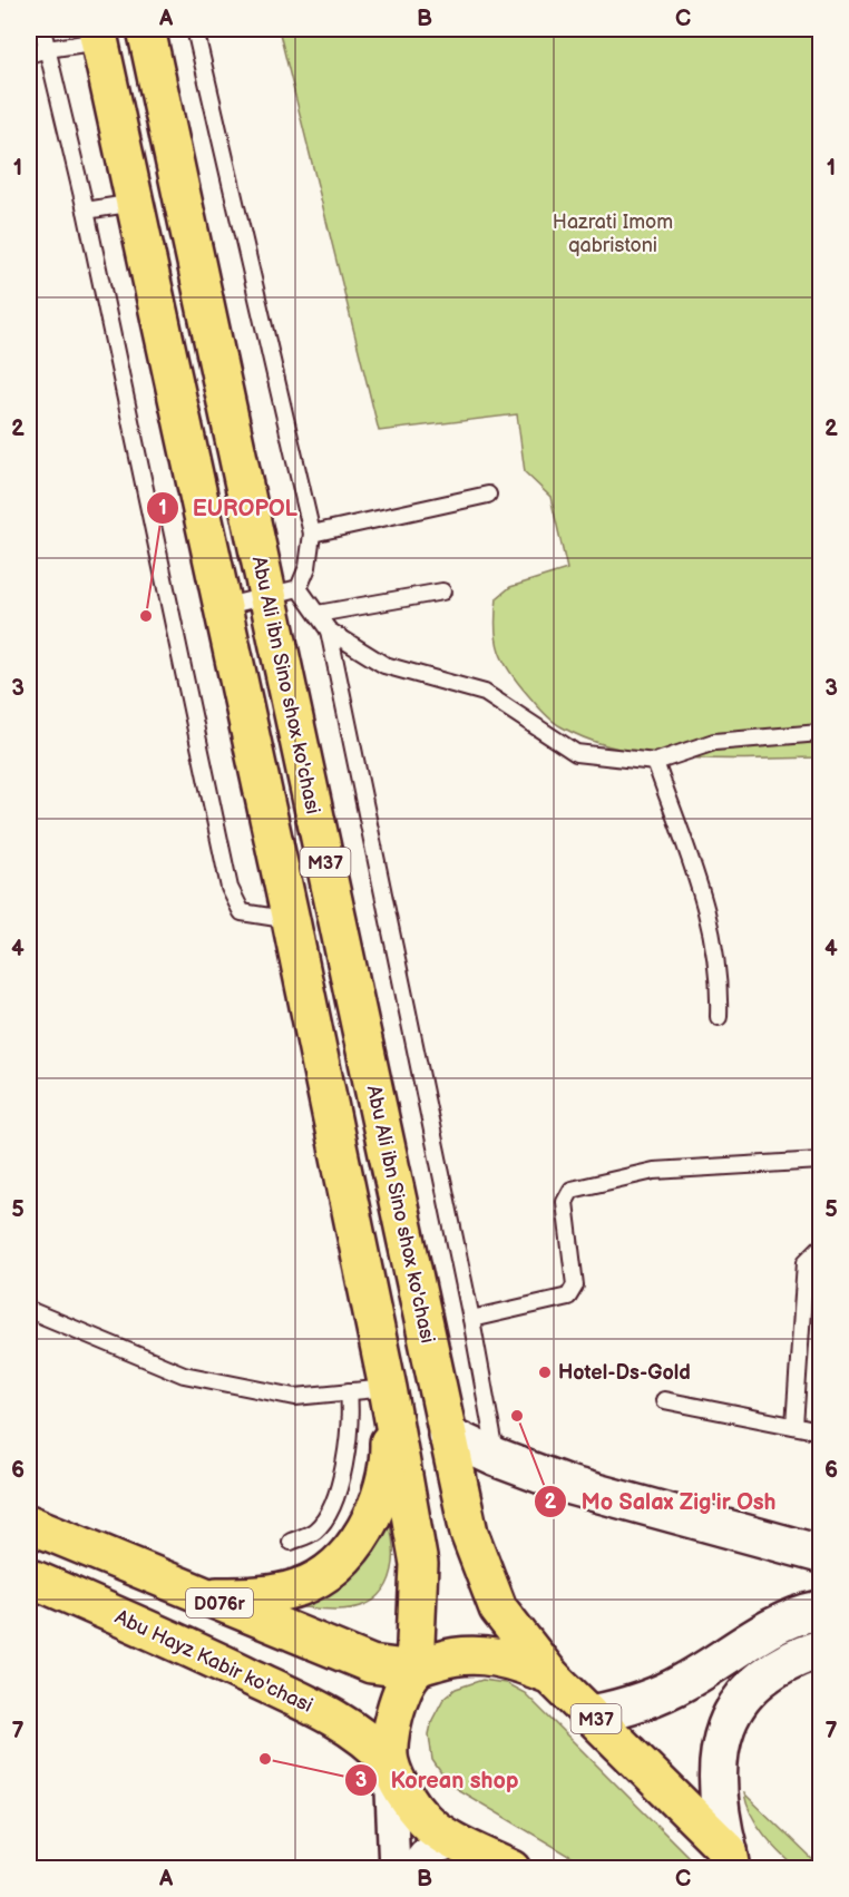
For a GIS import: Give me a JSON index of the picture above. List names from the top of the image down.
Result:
{
  "streets": {
    "main road": [
      "Abu Ali ibn Sino shox ko'chasi",
      "M37",
      "D076r",
      "Abu Hayz Kabir ko'chasi"
    ]
  },
  "crossings": [
    ["Abu Ali ibn Sino shox ko'chasi", "M37"],
    ["M37", "D076r"],
    ["M37", "Abu Hayz Kabir ko'chasi"]
  ],
  "parks": ["Hazrati Imom qabristoni"],
  "places": [
    "EUROPOL",
    "Hotel-Ds-Gold",
    "Mo Salax Zig'ir Osh",
    "Korean shop"
  ],
  "grid": {
    "columns": ["A", "B", "C"],
    "rows": [
      "1",
      "2",
      "3",
      "4",
      "5",
      "6",
      "7"
    ]
  }
}
